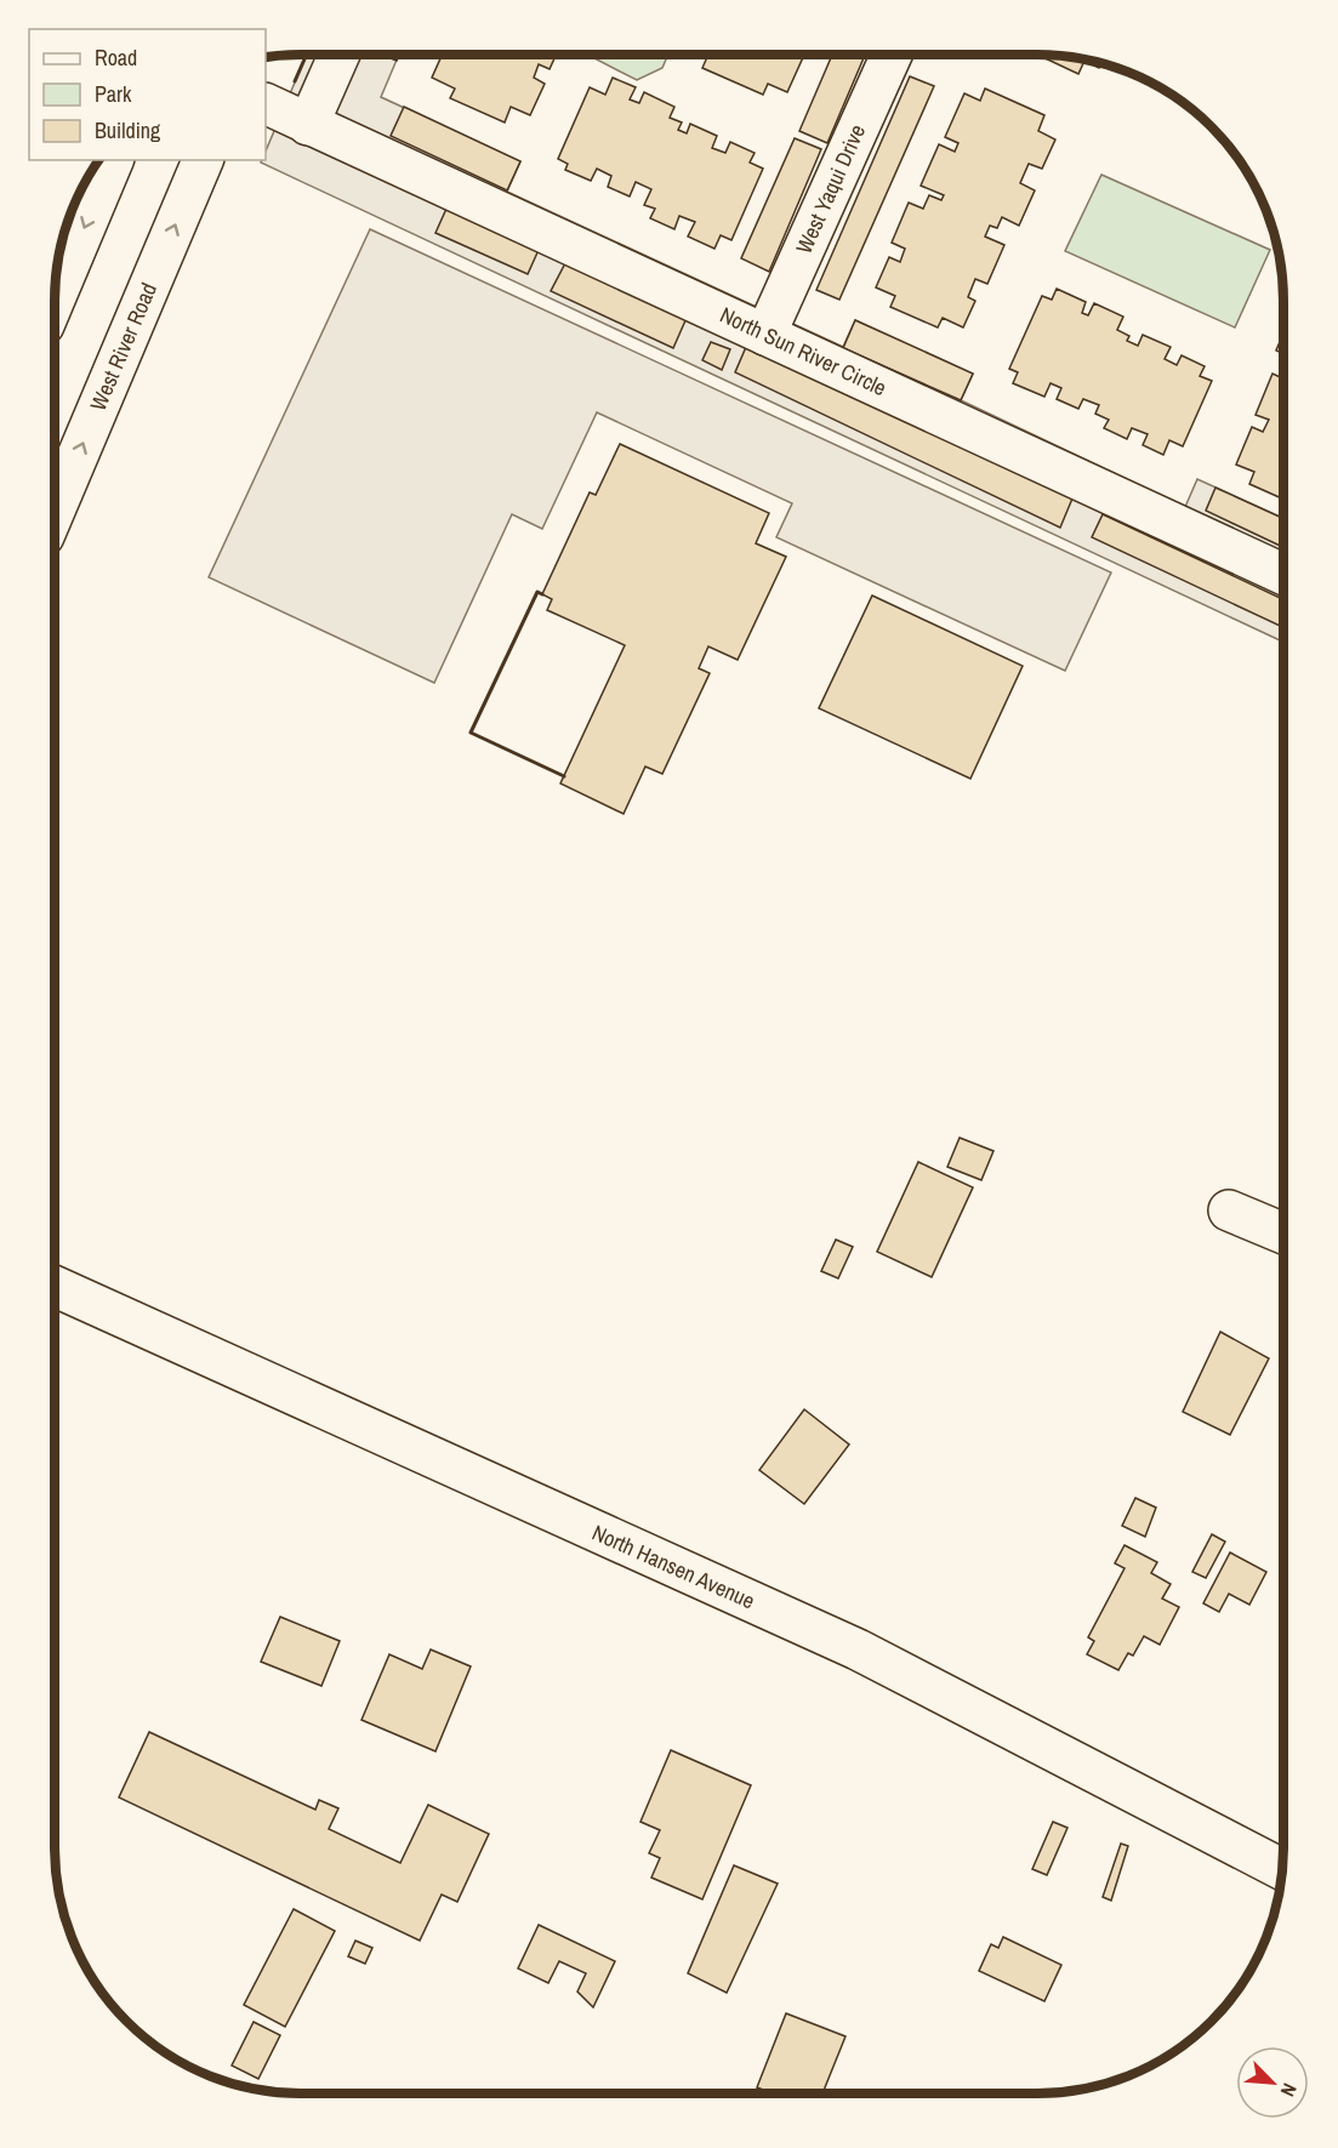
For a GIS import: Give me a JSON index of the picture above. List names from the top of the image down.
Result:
{
  "streets": {
    "street": [
      "West Yaqui Drive",
      "West River Road",
      "North Sun River Circle",
      "North Hansen Avenue"
    ]
  },
  "crossings": [
    ["West Yaqui Drive", "North Sun River Circle"]
  ],
  "legend": ["Road", "Park", "Building"],
  "north": "bottom right"
}
